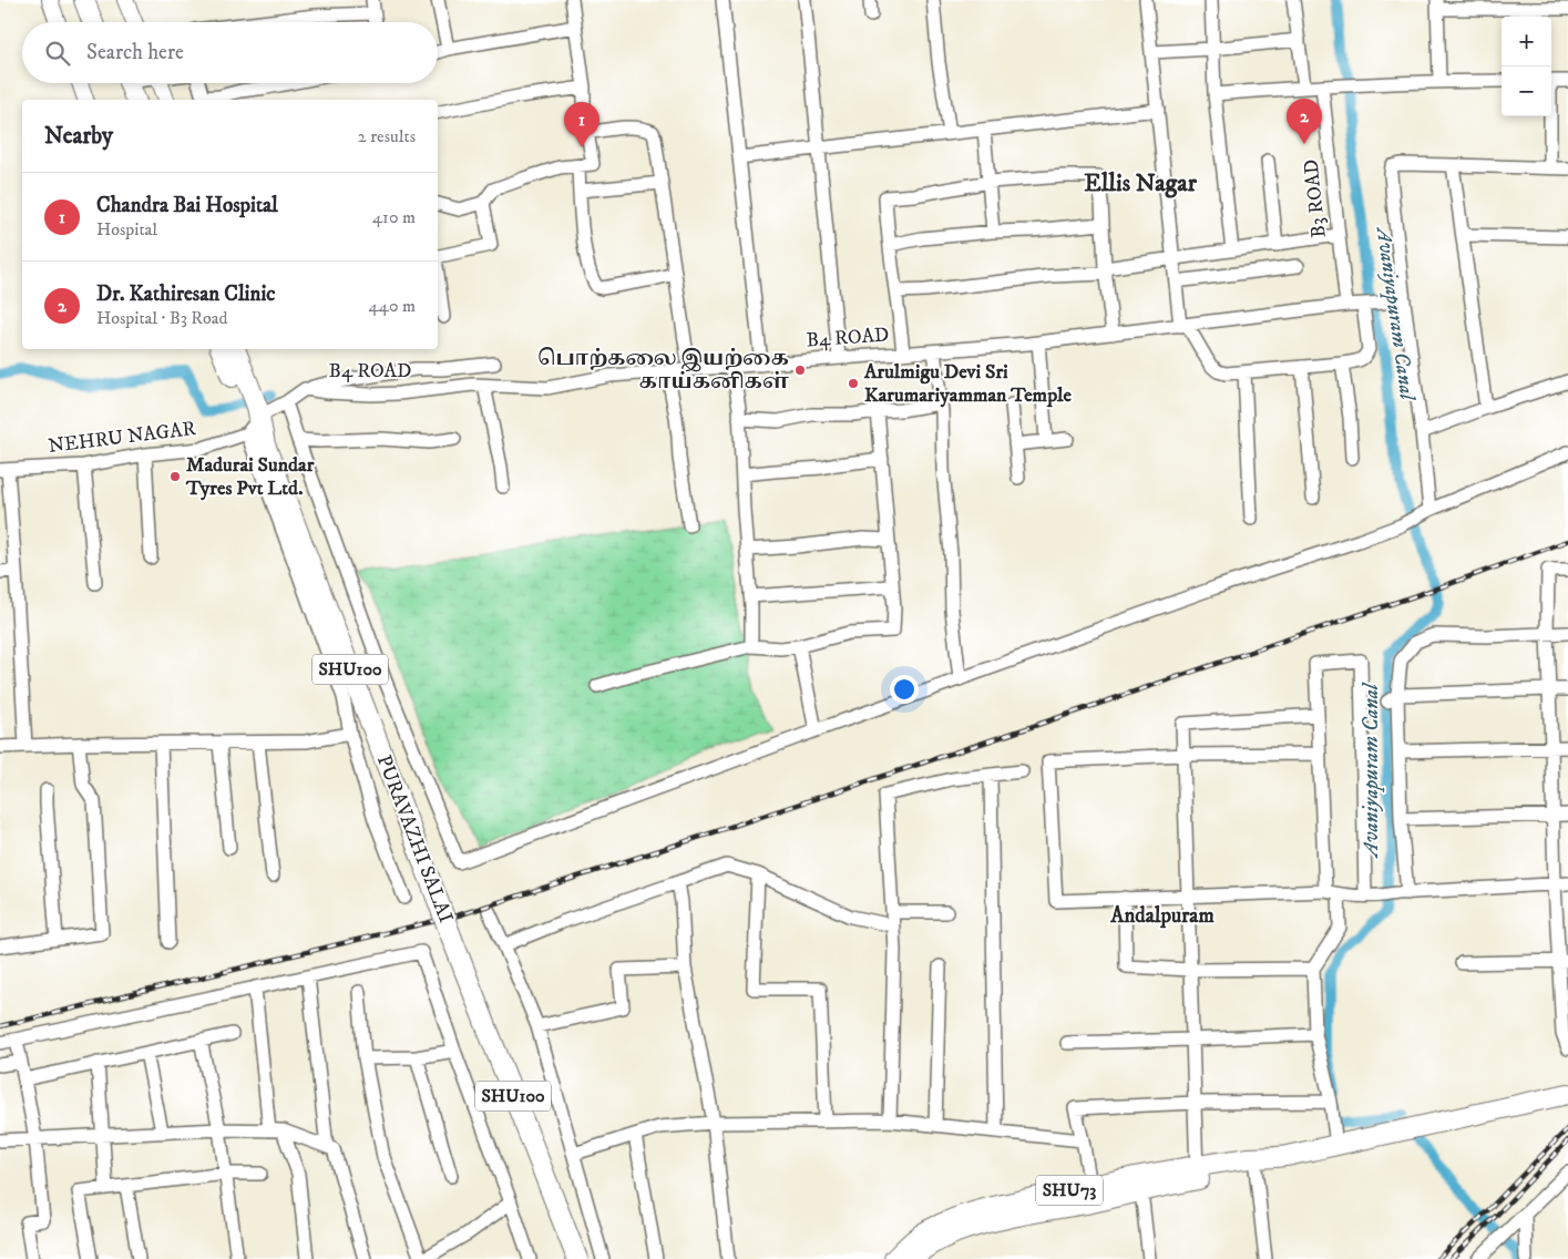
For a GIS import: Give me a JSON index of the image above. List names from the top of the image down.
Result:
{
  "streets": {
    "main road": ["SHU100", "PURAVAZHI SALAI", "SHU73"],
    "street": ["B3 ROAD", "B4 ROAD", "NEHRU NAGAR"]
  },
  "crossings": [
    ["B3 ROAD", "B4 ROAD"],
    ["B4 ROAD", "PURAVAZHI SALAI"]
  ],
  "districts": ["Ellis Nagar", "Andalpuram"],
  "water": ["Avaniyapuram Canal"],
  "places": ["பொற்கலை இயற்கை காய்கனிகள்", "Arulmigu Devi Sri Karumariyamman Temple", "Madurai Sundar Tyres Pvt Ltd."],
  "page": {
    "map_buttons": ["+", "−"],
    "search": "Search here",
    "pins": ["2", "1"],
    "heading": ["Nearby", "2 results"],
    "list": [
      {
        "mark": "1",
        "name": "Chandra Bai Hospital",
        "note": "Hospital",
        "value": "410 m"
      },
      {
        "mark": "2",
        "name": "Dr. Kathiresan Clinic",
        "note": "Hospital · B3 Road",
        "value": "440 m"
      }
    ]
  }
}
